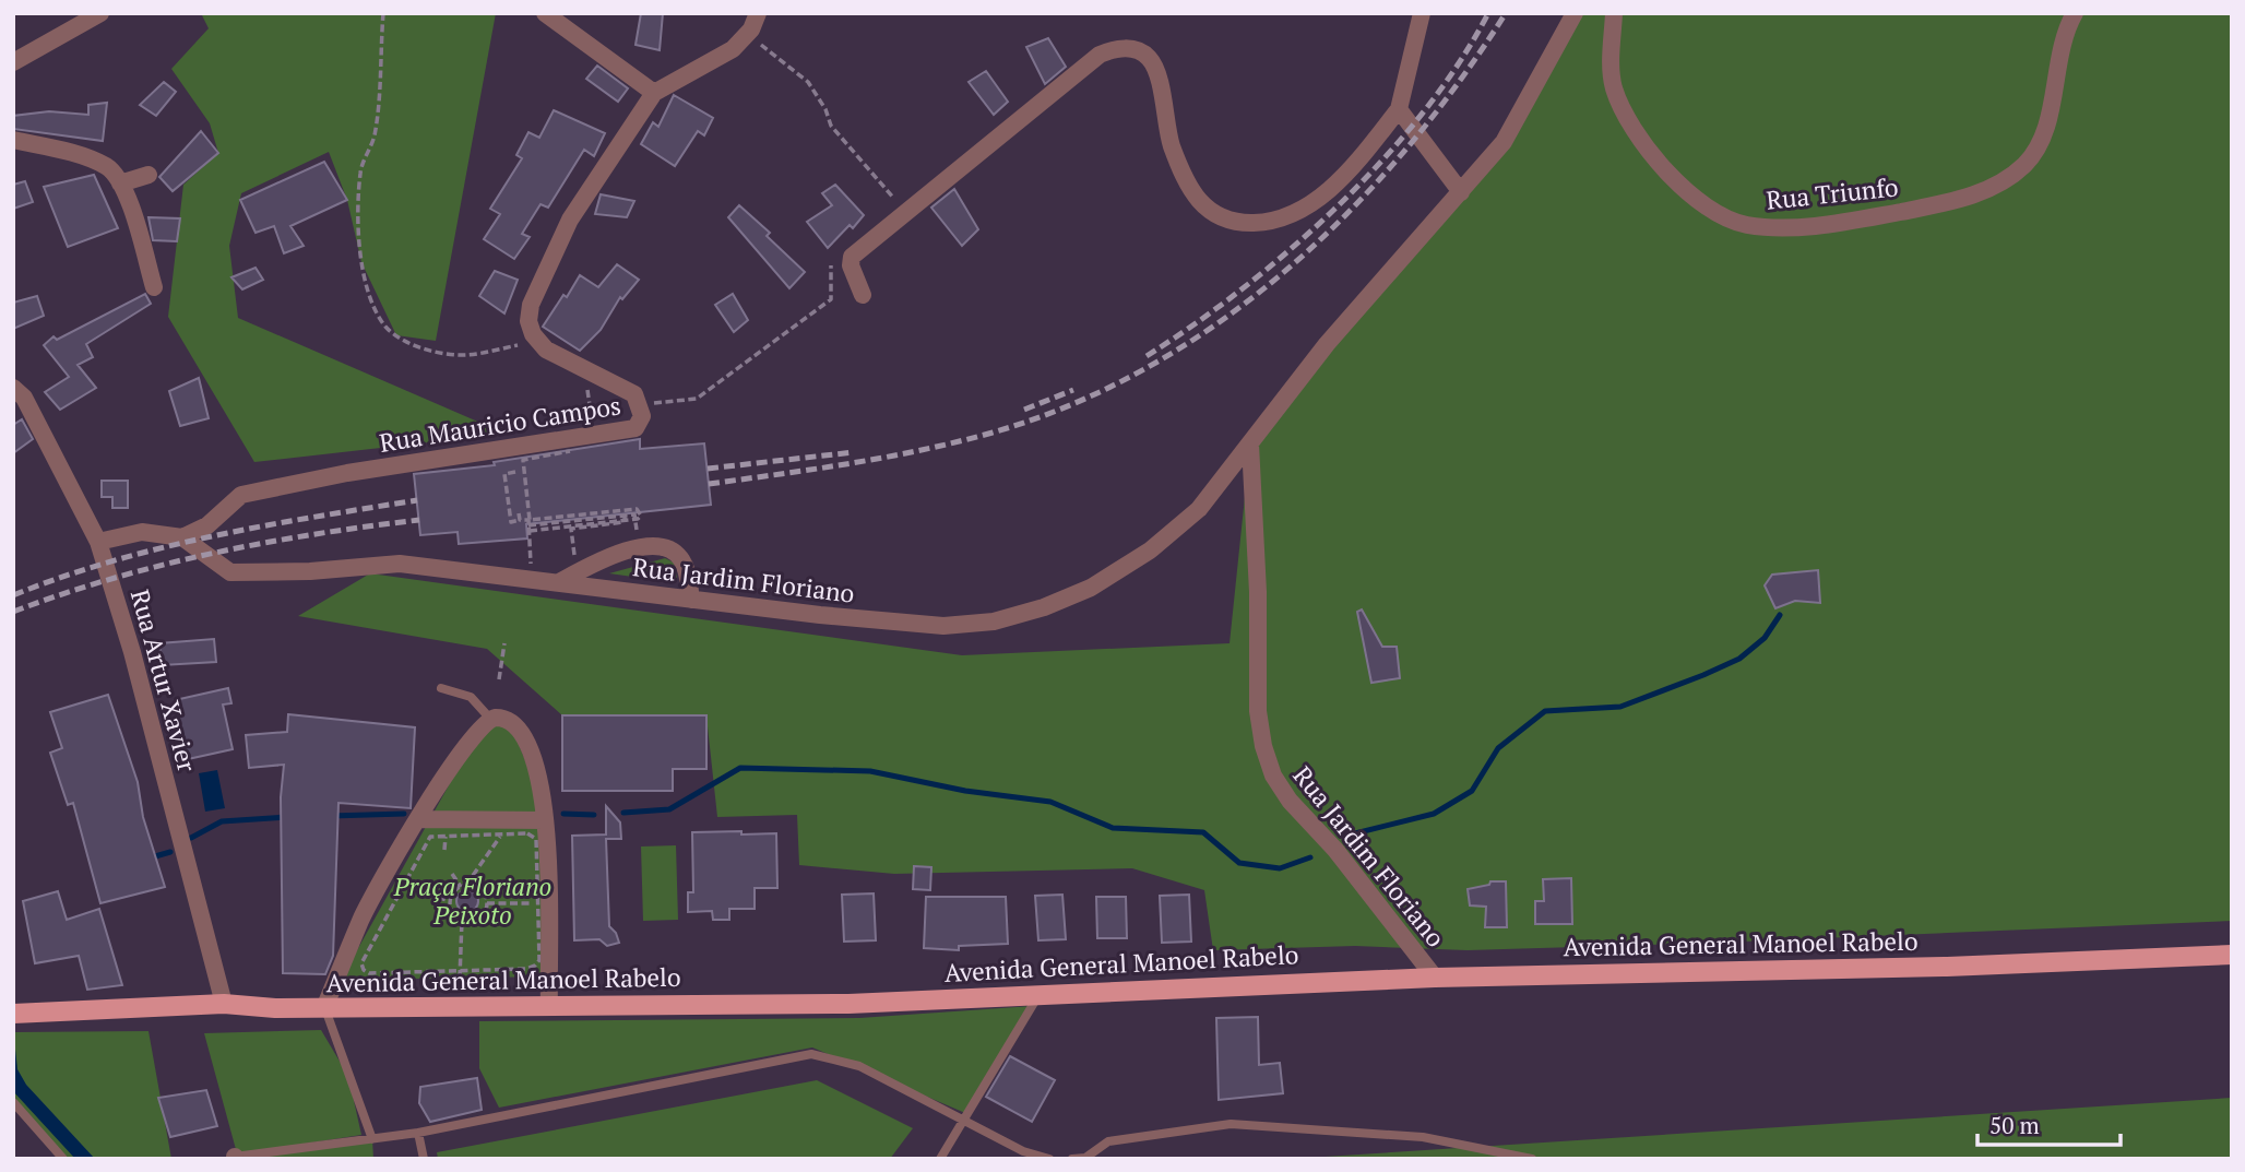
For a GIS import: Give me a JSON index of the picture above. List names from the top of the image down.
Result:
{
  "streets": {
    "main road": ["Avenida General Manoel Rabelo"],
    "street": [
      "Rua Triunfo",
      "Rua Mauricio Campos",
      "Rua Jardim Floriano",
      "Rua Artur Xavier"
    ]
  },
  "crossings": [
    ["Rua Mauricio Campos", "Rua Jardim Floriano"],
    ["Rua Jardim Floriano", "Avenida General Manoel Rabelo"],
    ["Rua Artur Xavier", "Avenida General Manoel Rabelo"]
  ],
  "parks": ["Praça Floriano Peixoto"],
  "scale_bar": "50 m"
}
